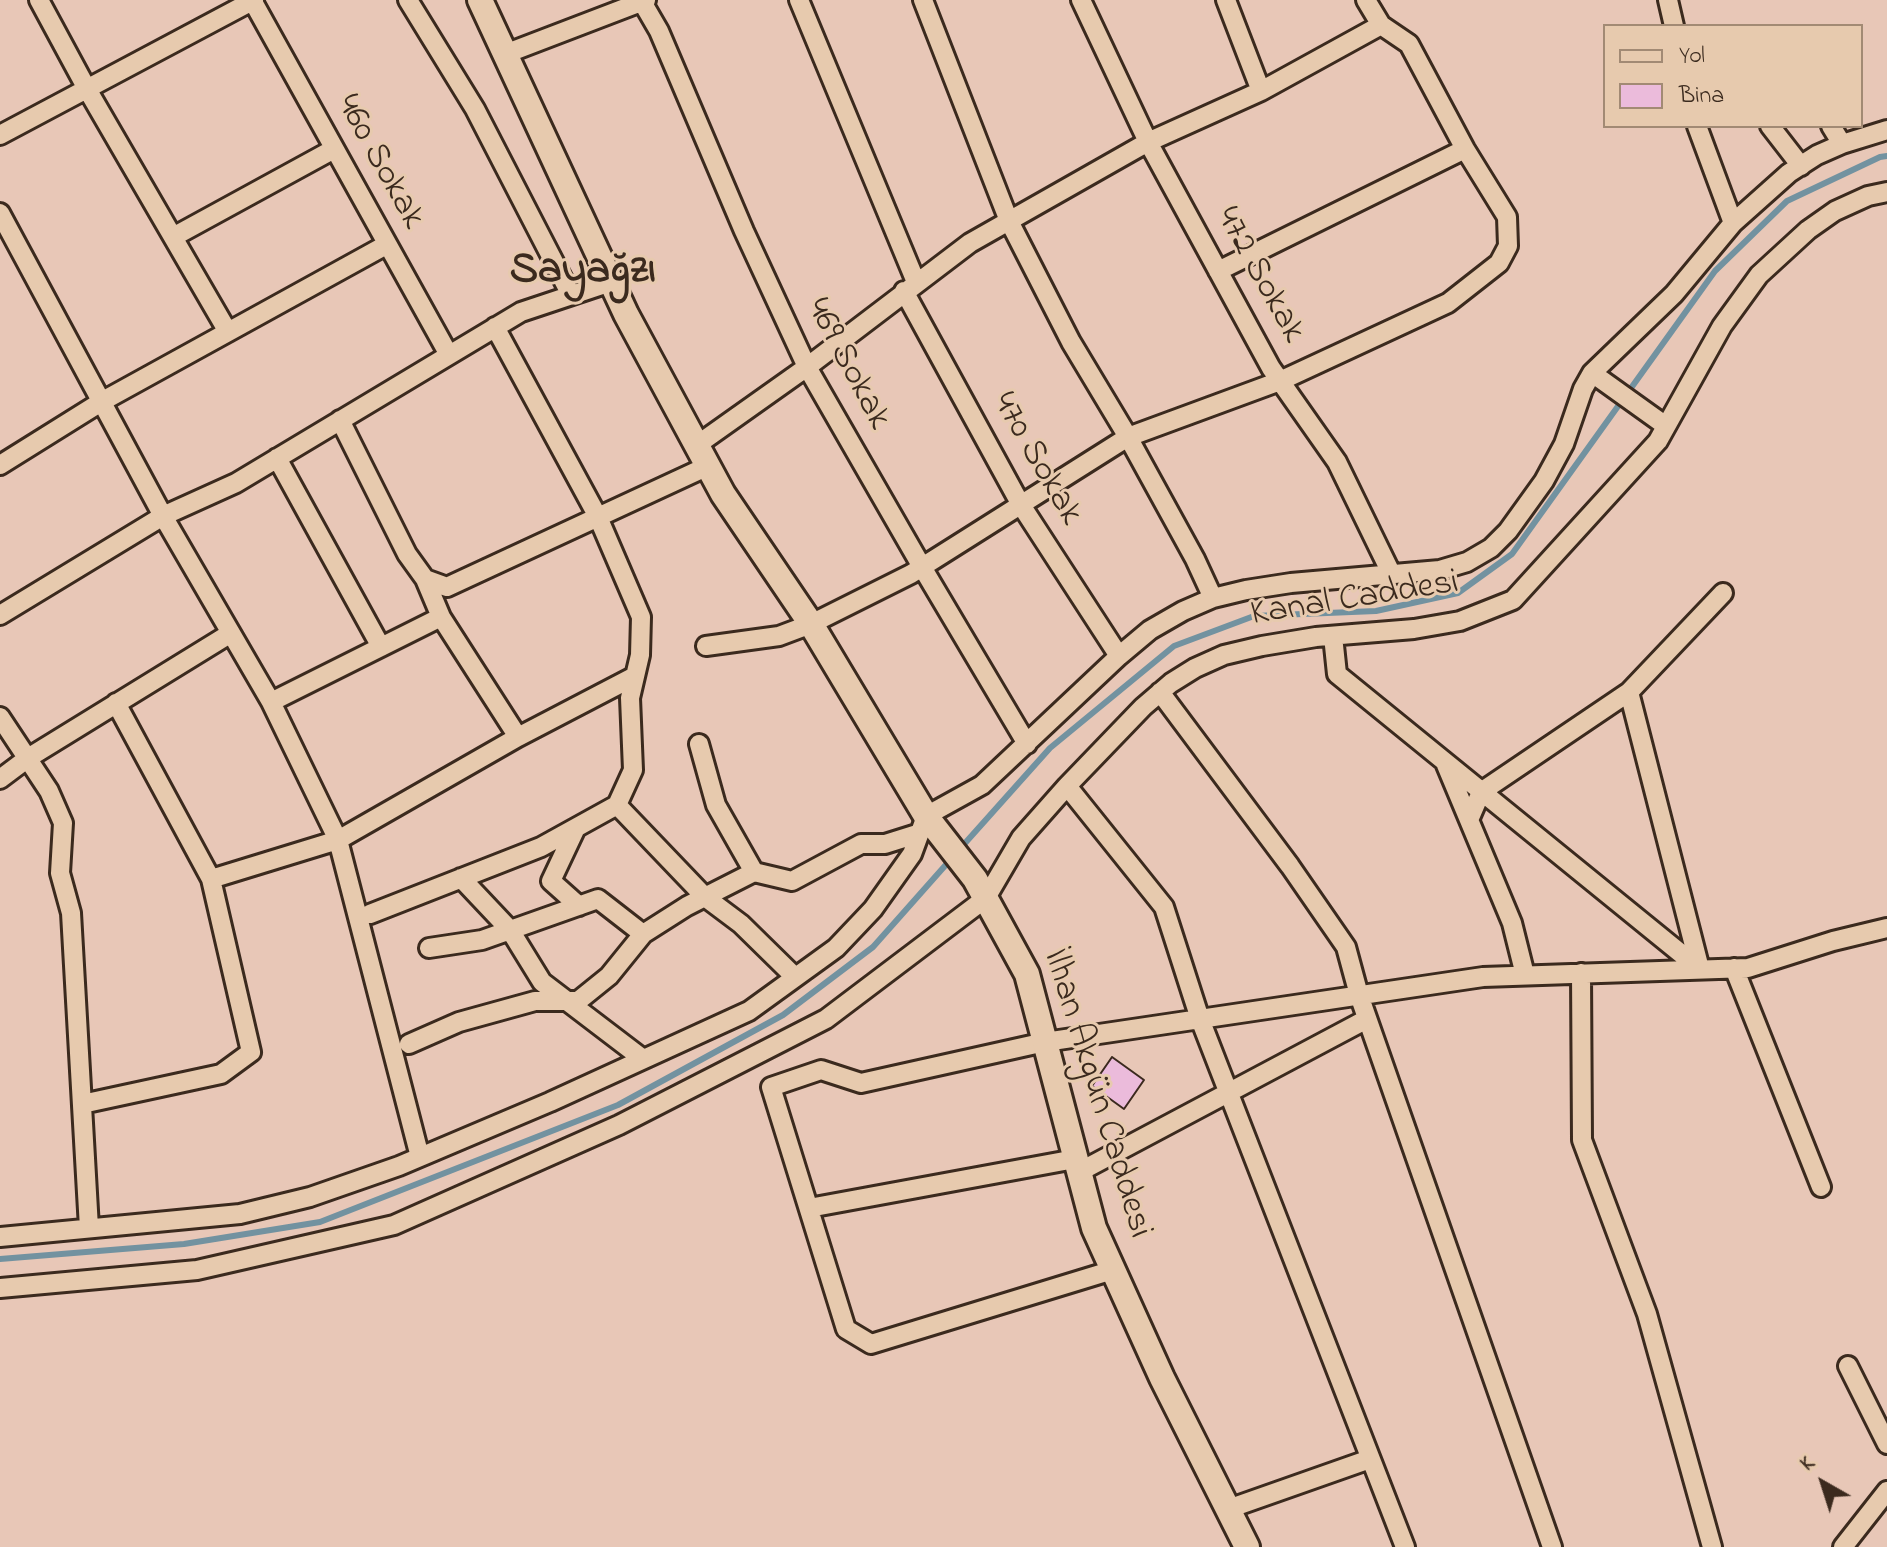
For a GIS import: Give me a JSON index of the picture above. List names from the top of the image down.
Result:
{
  "streets": {
    "main road": ["İlhan Akgün Caddesi"],
    "street": [
      "460 Sokak",
      "472 Sokak",
      "469 Sokak",
      "470 Sokak",
      "Kanal Caddesi"
    ]
  },
  "crossings": [
    ["Kanal Caddesi", "İlhan Akgün Caddesi"]
  ],
  "districts": ["Sayağzı"],
  "legend": ["Yol", "Bina"],
  "north": "top left"
}
